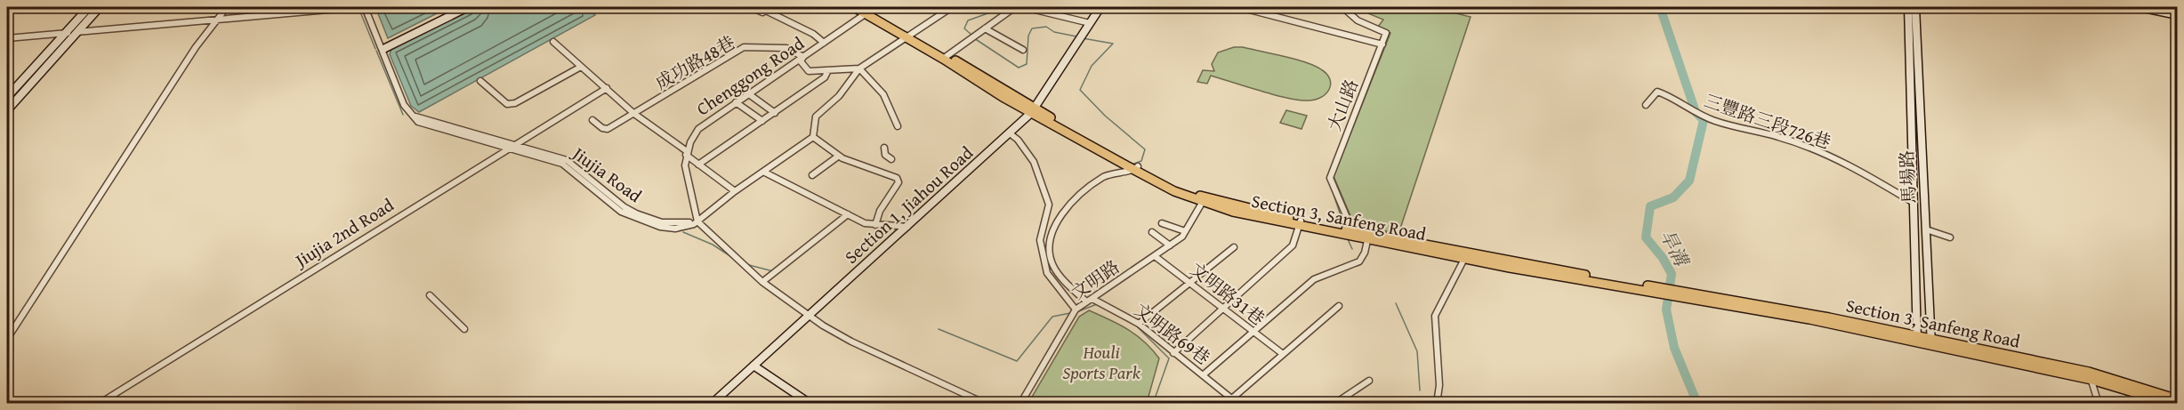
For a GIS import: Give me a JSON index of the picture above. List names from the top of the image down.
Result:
{
  "streets": {
    "main road": ["Section 3, Sanfeng Road"],
    "street": [
      "成功路48巷",
      "Chenggong Road",
      "大山路",
      "三豐路三段726巷",
      "Jiujia Road",
      "馬場路",
      "Section 1, Jiahou Road",
      "Jiujia 2nd Road",
      "文明路",
      "文明路31巷",
      "文明路69巷"
    ]
  },
  "crossings": [
    ["成功路48巷", "Chenggong Road"],
    ["Chenggong Road", "Jiujia Road"],
    ["Chenggong Road", "Section 3, Sanfeng Road"],
    ["大山路", "Section 3, Sanfeng Road"],
    ["三豐路三段726巷", "馬場路"],
    ["Jiujia Road", "Jiujia 2nd Road"],
    ["馬場路", "Section 3, Sanfeng Road"],
    ["Section 1, Jiahou Road", "Section 3, Sanfeng Road"],
    ["Section 3, Sanfeng Road", "文明路"],
    ["Section 3, Sanfeng Road", "文明路69巷"],
    ["文明路", "文明路31巷"],
    ["文明路", "文明路69巷"]
  ],
  "water": ["旱溝"],
  "parks": ["Houli Sports Park"]
}
